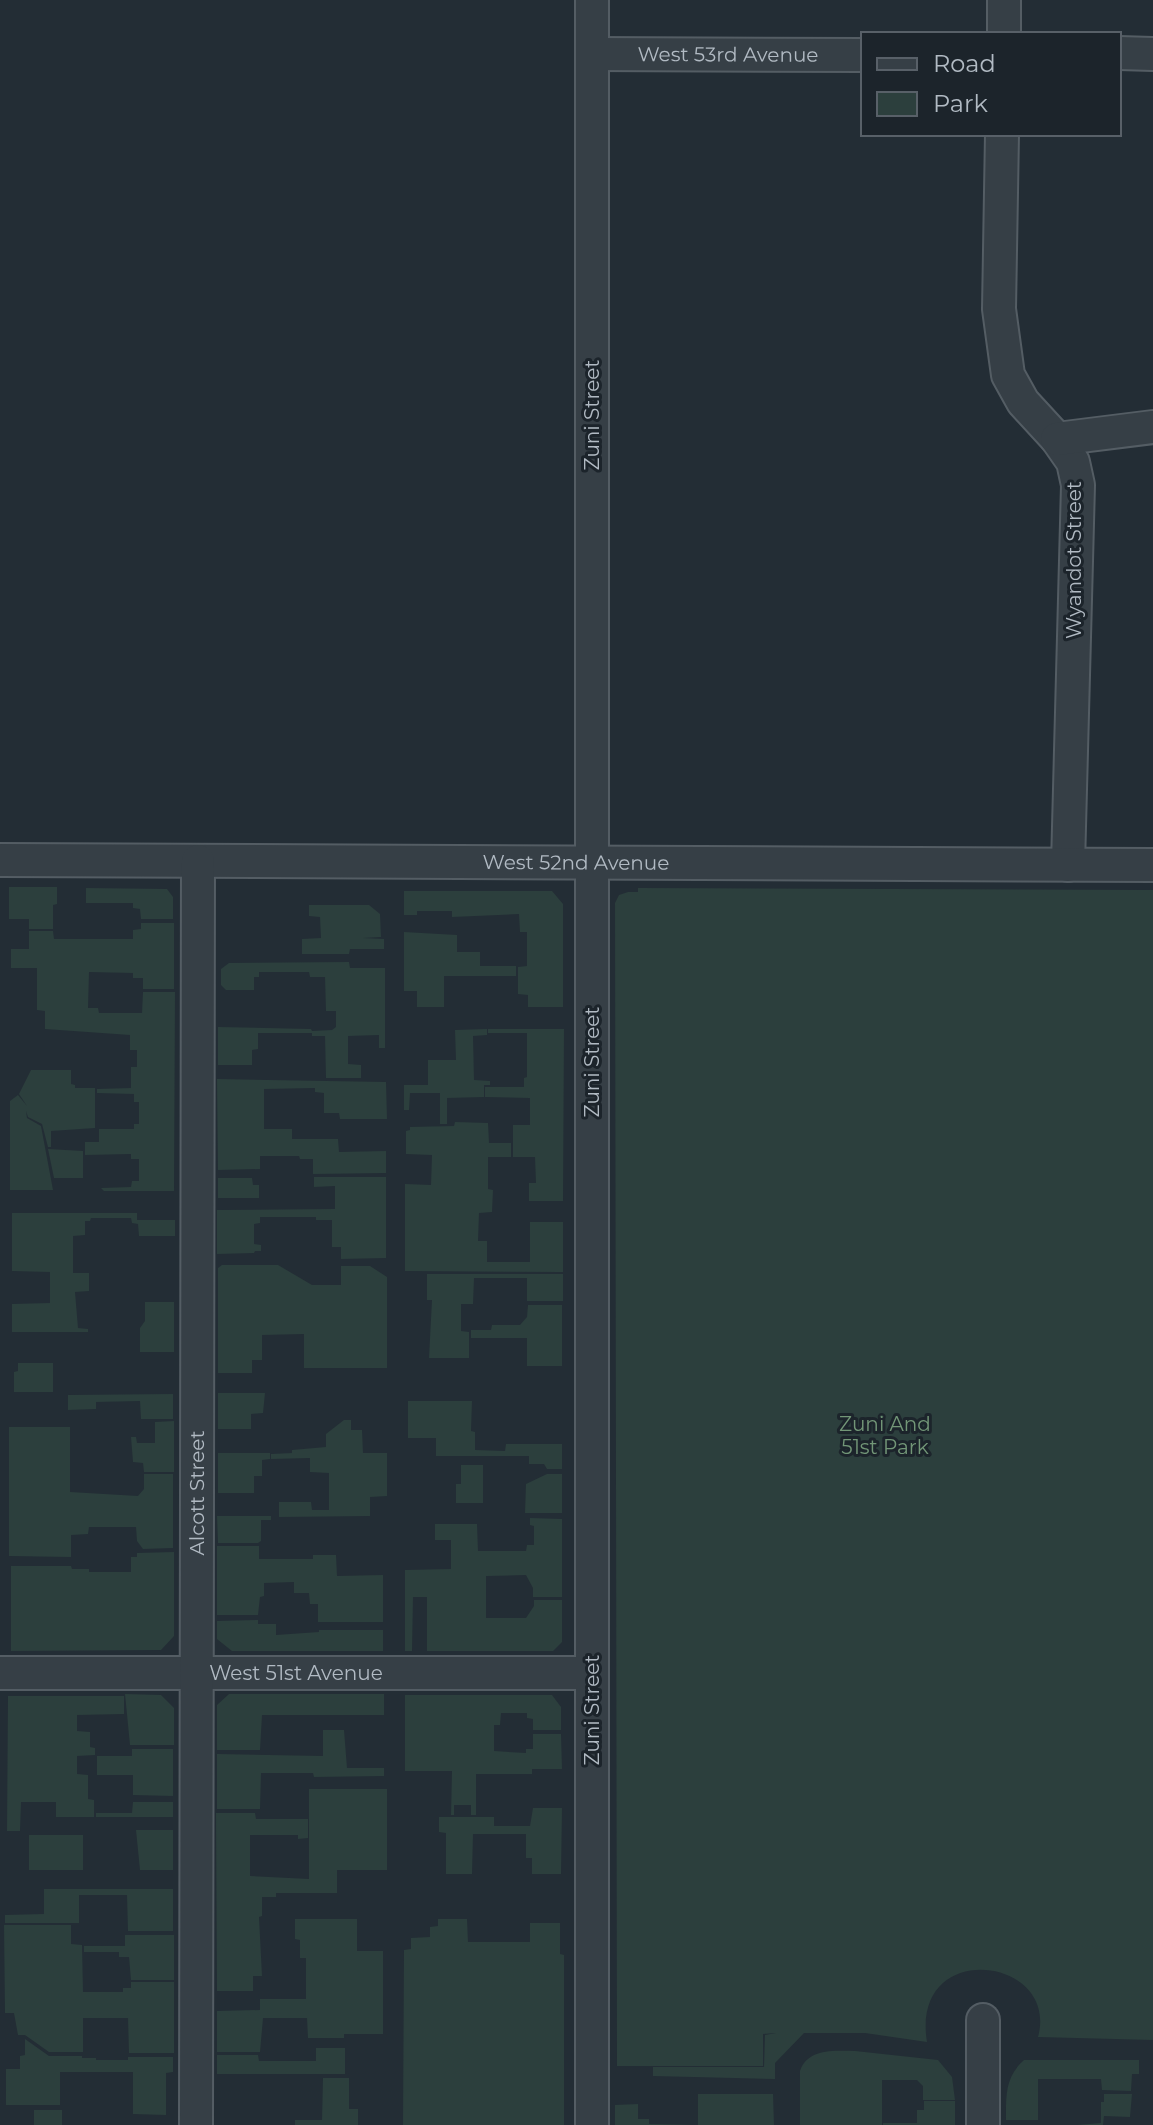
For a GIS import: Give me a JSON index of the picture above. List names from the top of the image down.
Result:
{
  "streets": {
    "street": [
      "West 53rd Avenue",
      "Zuni Street",
      "Wyandot Street",
      "West 52nd Avenue",
      "Alcott Street",
      "West 51st Avenue"
    ]
  },
  "crossings": [
    ["West 53rd Avenue", "Zuni Street"],
    ["Zuni Street", "West 52nd Avenue"],
    ["Zuni Street", "West 51st Avenue"],
    ["Wyandot Street", "West 52nd Avenue"],
    ["West 52nd Avenue", "Alcott Street"],
    ["Alcott Street", "West 51st Avenue"]
  ],
  "parks": ["Zuni And 51st Park"],
  "legend": ["Road", "Park"]
}
